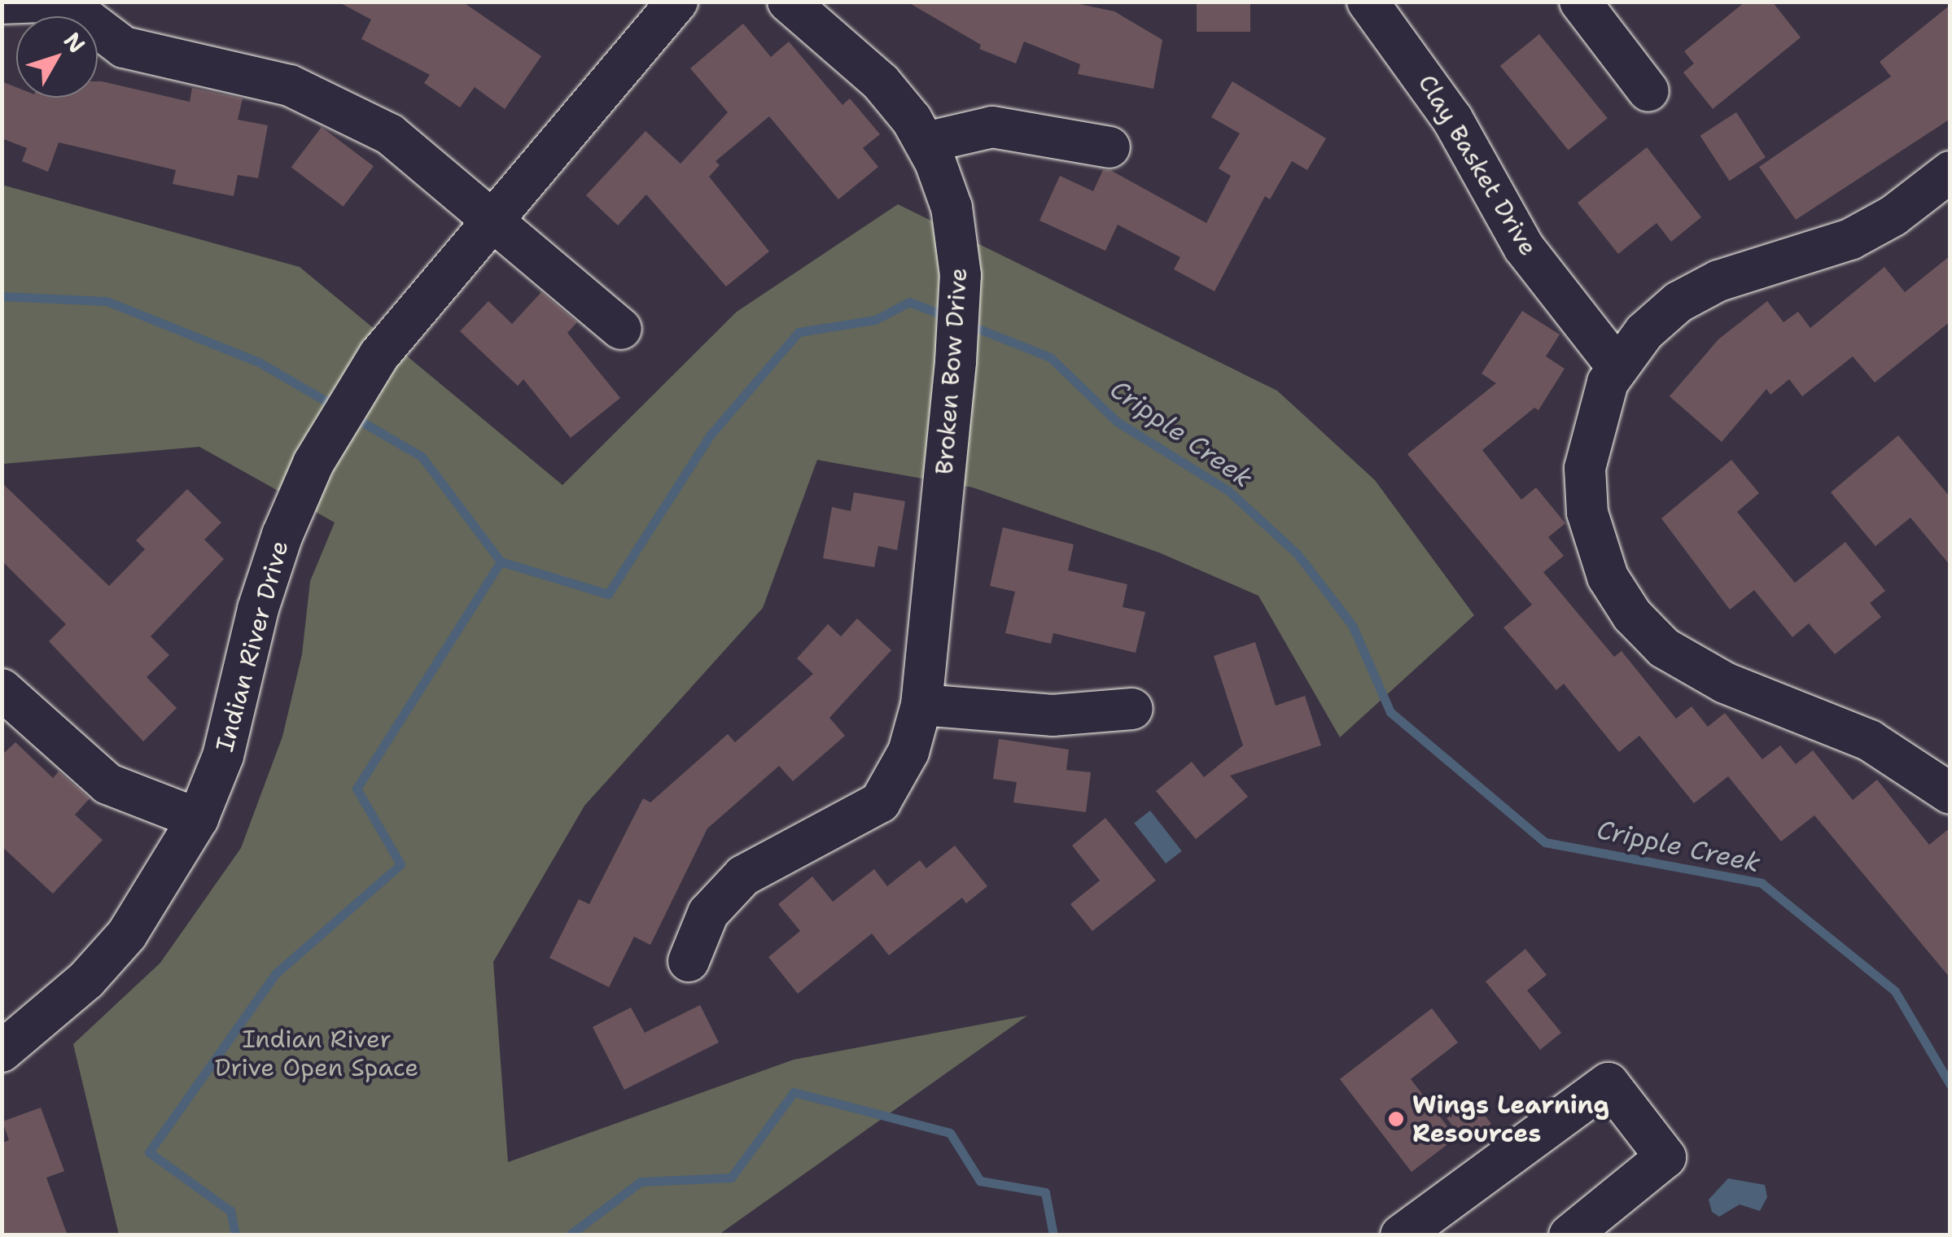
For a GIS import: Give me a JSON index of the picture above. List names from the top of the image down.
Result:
{
  "streets": {
    "street": ["Clay Basket Drive", "Broken Bow Drive", "Indian River Drive"]
  },
  "water": ["Cripple Creek"],
  "parks": ["Indian River Drive Open Space"],
  "places": ["Wings Learning Resources"],
  "north": "top right"
}
